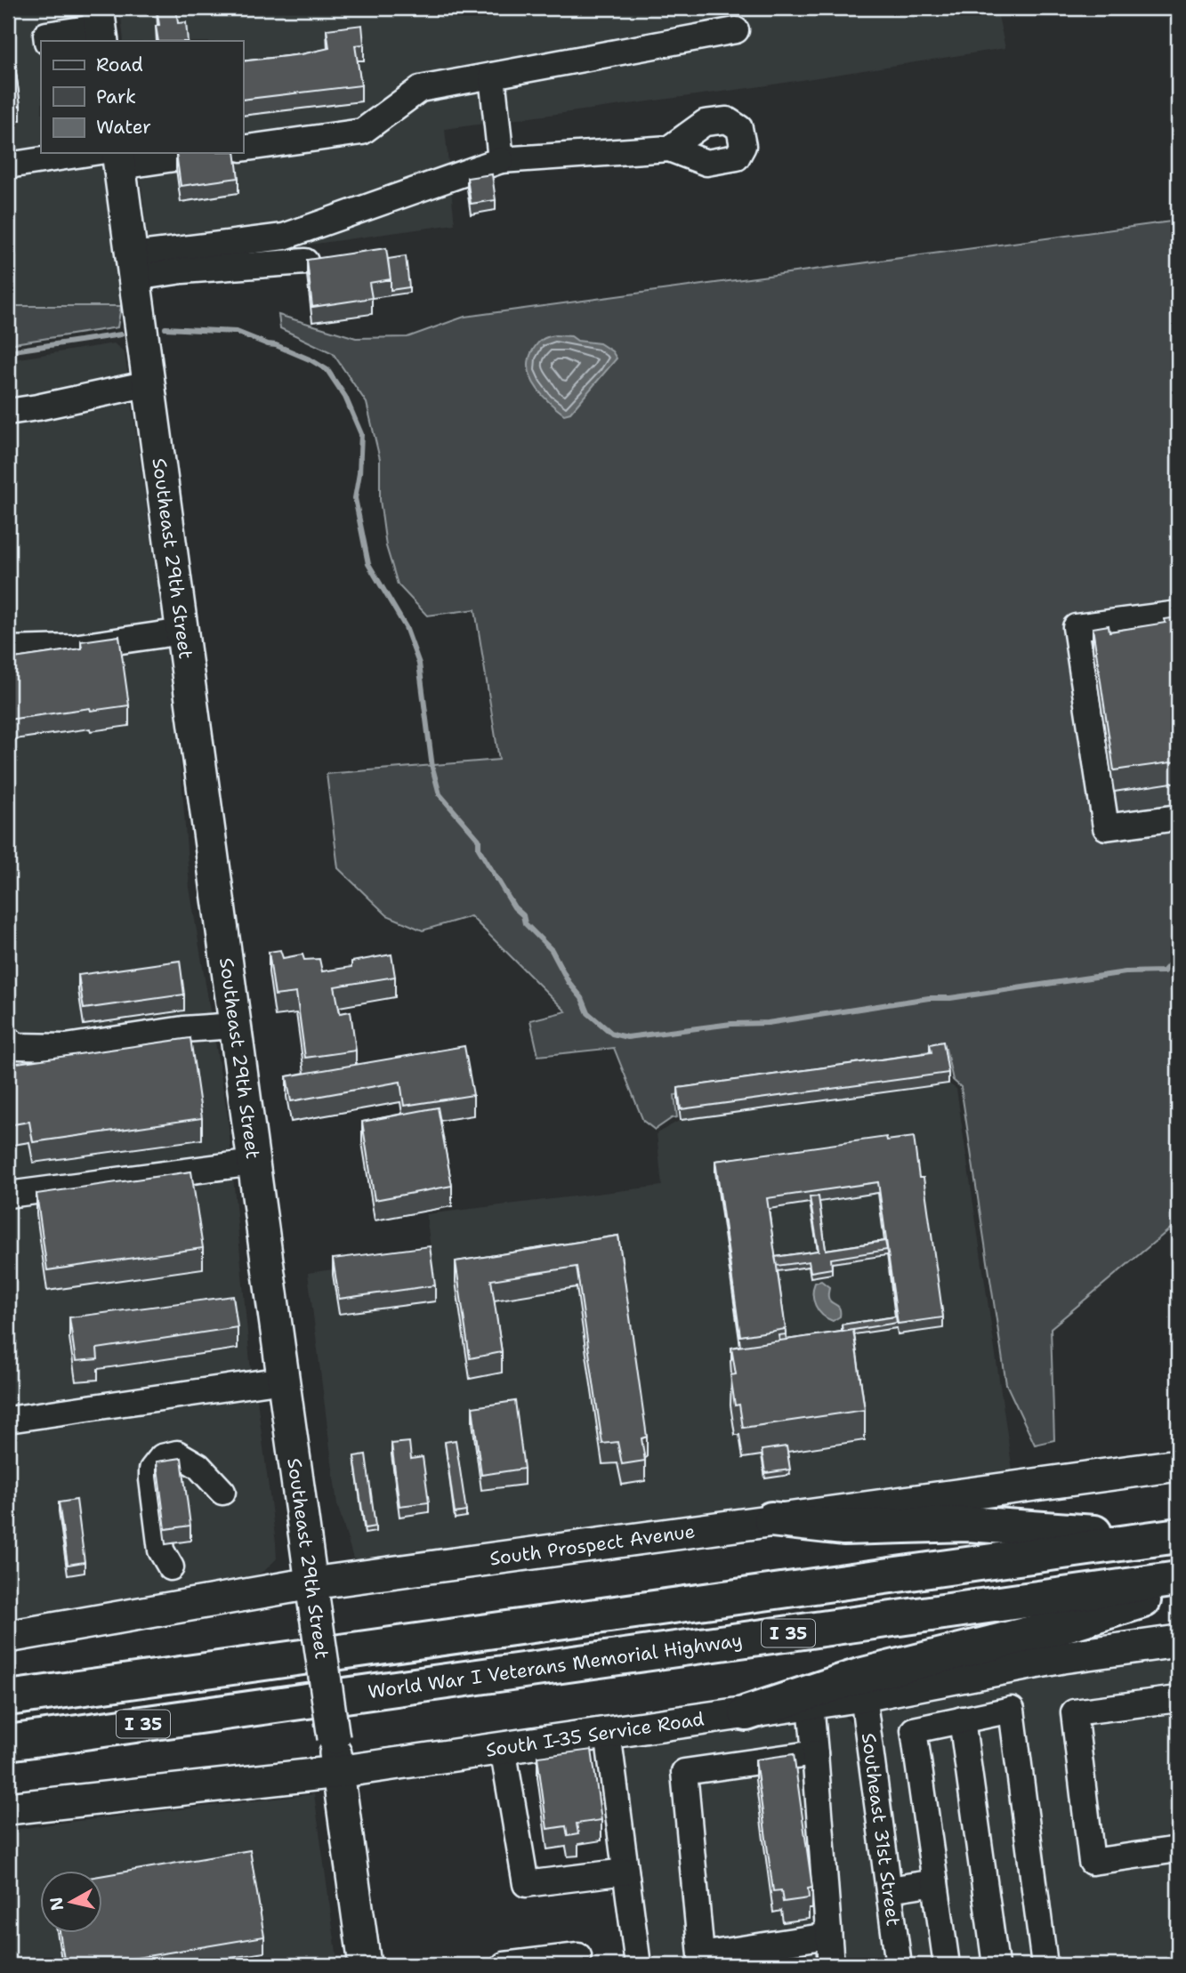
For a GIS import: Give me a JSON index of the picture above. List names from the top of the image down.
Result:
{
  "streets": {
    "highway": ["I 35", "World War I Veterans Memorial Highway"],
    "main road": ["Southeast 29th Street", "South Prospect Avenue", "South I-35 Service Road"],
    "street": ["Southeast 31st Street"]
  },
  "crossings": [
    ["Southeast 29th Street", "South Prospect Avenue"],
    ["Southeast 29th Street", "South I-35 Service Road"],
    ["South I-35 Service Road", "Southeast 31st Street"]
  ],
  "legend": ["Road", "Park", "Water"],
  "north": "left"
}
